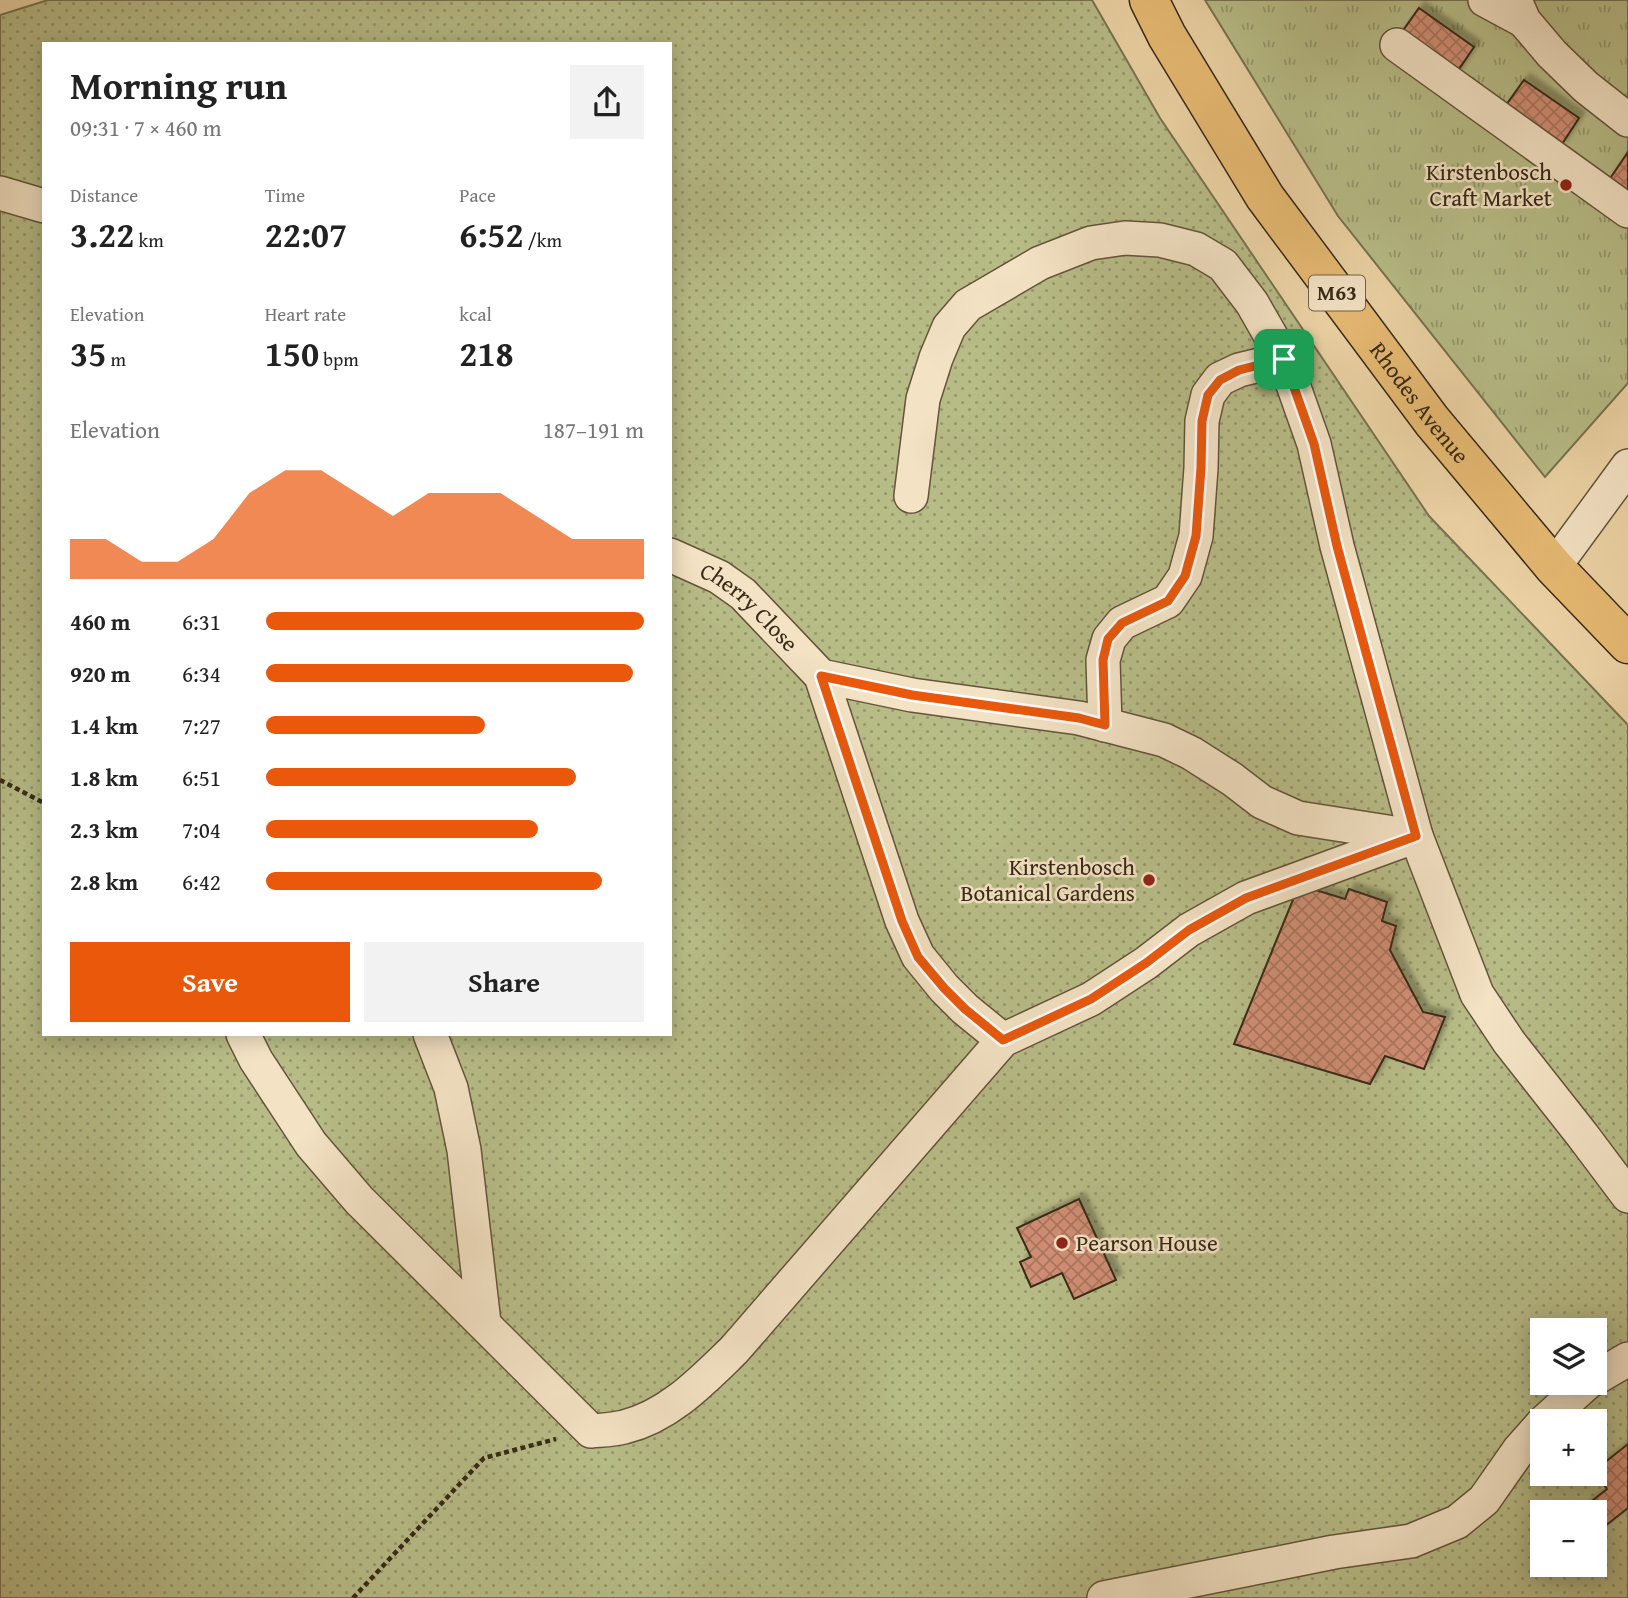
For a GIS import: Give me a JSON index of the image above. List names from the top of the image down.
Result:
{
  "streets": {
    "main road": ["M63", "Rhodes Avenue"],
    "street": ["Cherry Close"]
  },
  "places": ["Kirstenbosch Craft Market", "Kirstenbosch Botanical Gardens", "Pearson House"],
  "page": {
    "heading": ["Morning run", "09:31 · 7 × 460 m"],
    "stats": [
      ["Distance", "3.22 km"],
      ["Time", "22:07"],
      ["Pace", "6:52 /km"],
      ["Elevation", "35 m"],
      ["Heart rate", "150 bpm"],
      ["kcal", "218"]
    ],
    "chart": ["Elevation", "187–191 m"],
    "list": [
      {
        "name": "460 m",
        "note": "6:31"
      },
      {
        "name": "920 m",
        "note": "6:34"
      },
      {
        "name": "1.4 km",
        "note": "7:27"
      },
      {
        "name": "1.8 km",
        "note": "6:51"
      },
      {
        "name": "2.3 km",
        "note": "7:04"
      },
      {
        "name": "2.8 km",
        "note": "6:42"
      }
    ],
    "buttons": ["Save", "Share"],
    "map_buttons": ["+", "−"]
  }
}
